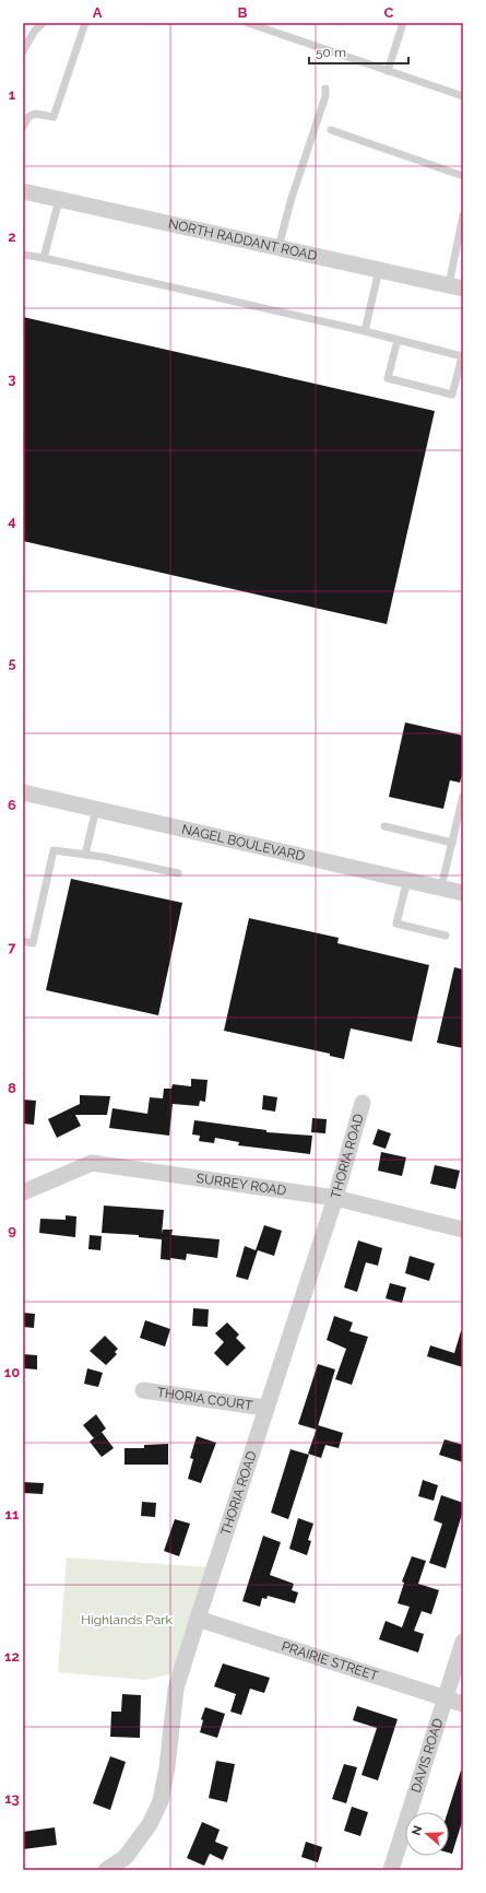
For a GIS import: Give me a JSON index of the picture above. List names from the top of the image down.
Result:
{
  "streets": {
    "street": [
      "NORTH RADDANT ROAD",
      "NAGEL BOULEVARD",
      "THORIA ROAD",
      "SURREY ROAD",
      "THORIA COURT",
      "PRAIRIE STREET",
      "DAVIS ROAD"
    ]
  },
  "crossings": [
    ["THORIA ROAD", "SURREY ROAD"],
    ["THORIA ROAD", "THORIA COURT"],
    ["THORIA ROAD", "PRAIRIE STREET"],
    ["PRAIRIE STREET", "DAVIS ROAD"]
  ],
  "parks": ["Highlands Park"],
  "scale_bar": "50 m",
  "north": "left",
  "grid": {
    "columns": ["A", "B", "C"],
    "rows": [
      "1",
      "2",
      "3",
      "4",
      "5",
      "6",
      "7",
      "8",
      "9",
      "10",
      "11",
      "12",
      "13"
    ]
  }
}
